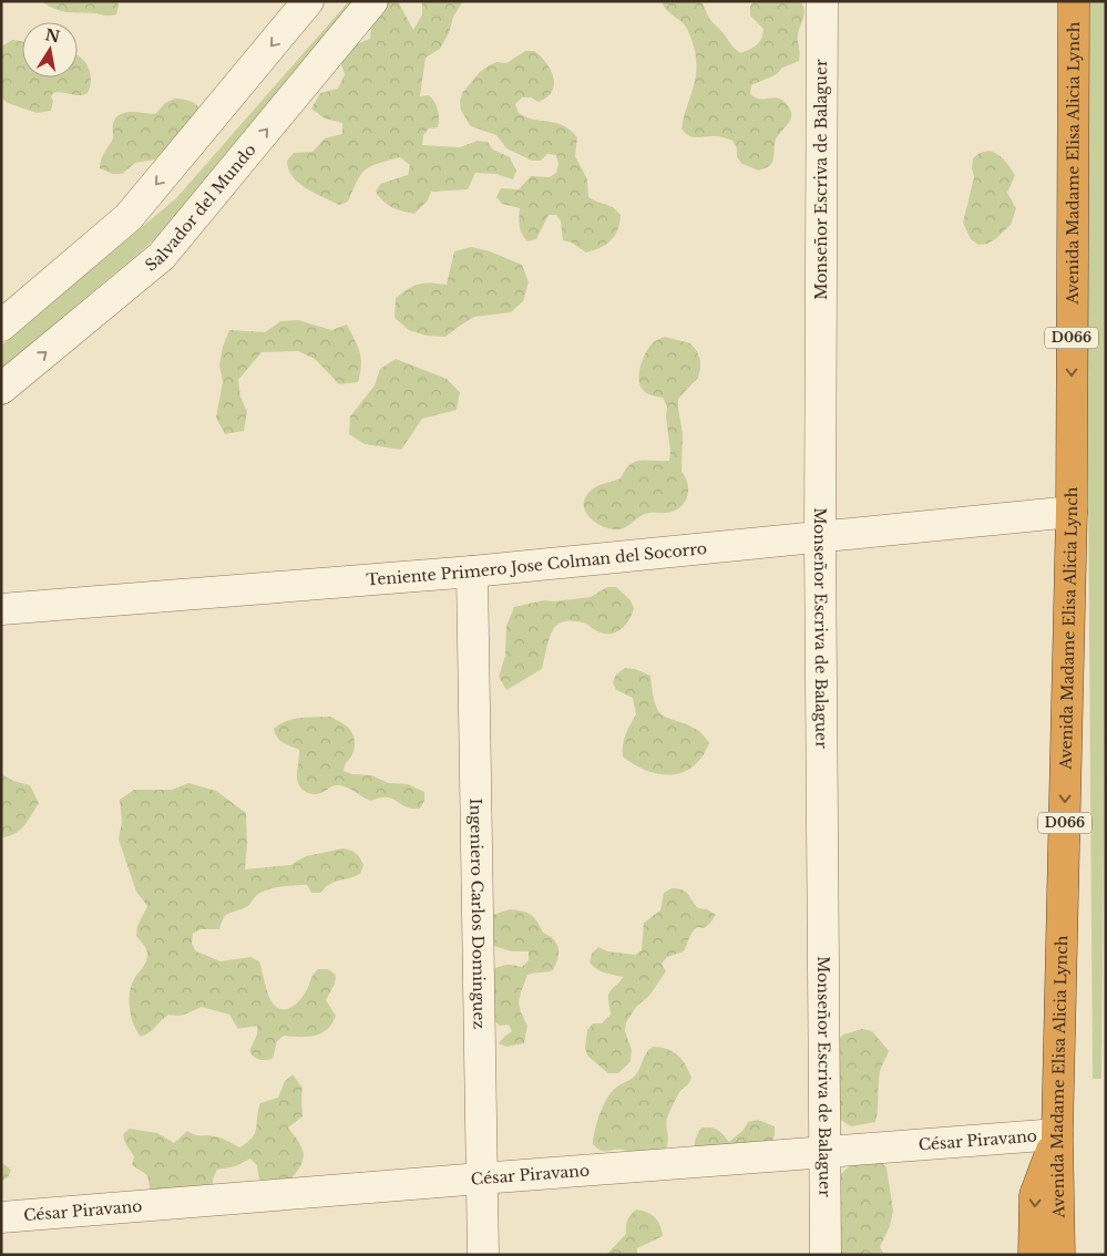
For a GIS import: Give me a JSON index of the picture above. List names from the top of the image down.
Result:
{
  "streets": {
    "highway": ["Avenida Madame Elisa Alicia Lynch", "D066"],
    "street": [
      "Monseñor Escriva de Balaguer",
      "Salvador del Mundo",
      "Teniente Primero Jose Colman del Socorro",
      "Ingeniero Carlos Dominguez",
      "César Piravano"
    ]
  },
  "crossings": [
    ["Avenida Madame Elisa Alicia Lynch", "Teniente Primero Jose Colman del Socorro"],
    ["Avenida Madame Elisa Alicia Lynch", "César Piravano"],
    ["Monseñor Escriva de Balaguer", "Teniente Primero Jose Colman del Socorro"],
    ["Monseñor Escriva de Balaguer", "César Piravano"],
    ["Teniente Primero Jose Colman del Socorro", "Ingeniero Carlos Dominguez"],
    ["Ingeniero Carlos Dominguez", "César Piravano"]
  ],
  "one_way": ["Avenida Madame Elisa Alicia Lynch"],
  "north": "top"
}
